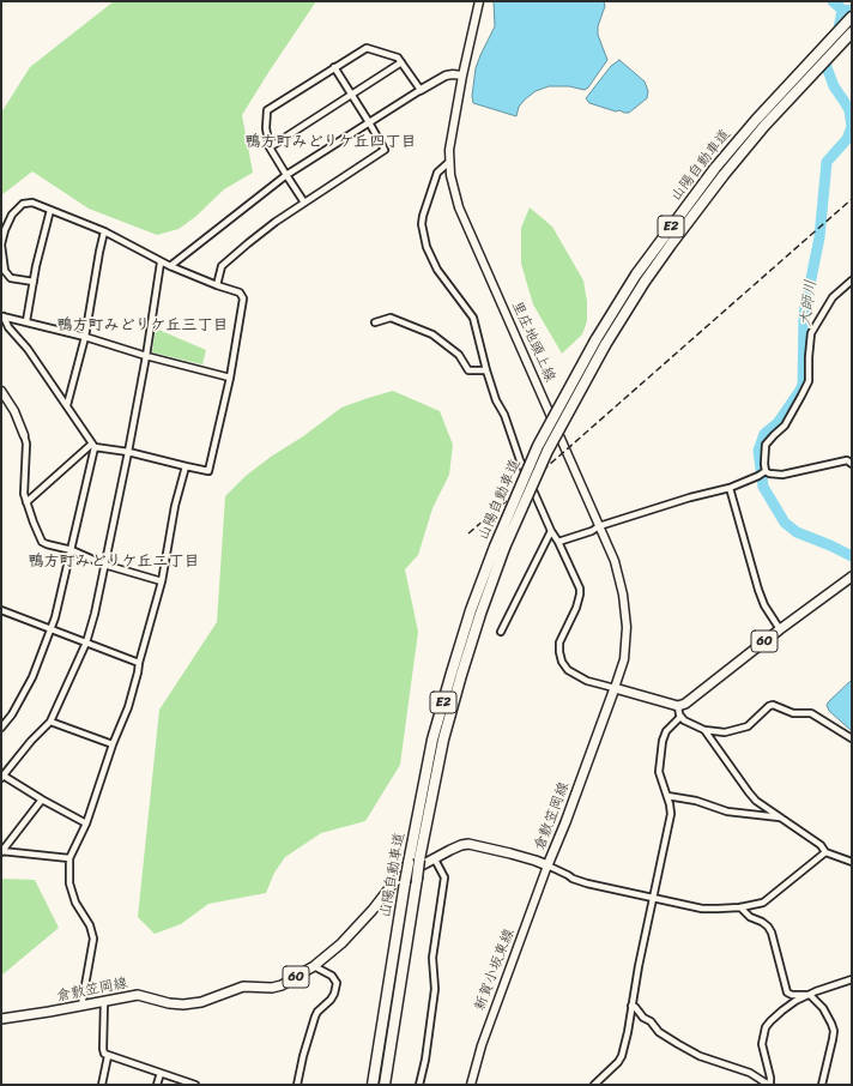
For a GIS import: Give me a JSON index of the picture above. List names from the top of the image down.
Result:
{
  "streets": {
    "highway": ["山陽自動車道", "E2"],
    "main road": [
      "里庄地頭上線",
      "60",
      "倉敷笠岡線",
      "新賀小坂東線"
    ]
  },
  "crossings": [
    ["里庄地頭上線", "倉敷笠岡線"],
    ["倉敷笠岡線", "新賀小坂東線"]
  ],
  "districts": ["鴨方町みどりケ丘四丁目", "鴨方町みどりケ丘三丁目", "鴨方町みどりケ丘二丁目"],
  "water": ["大師川"]
}
